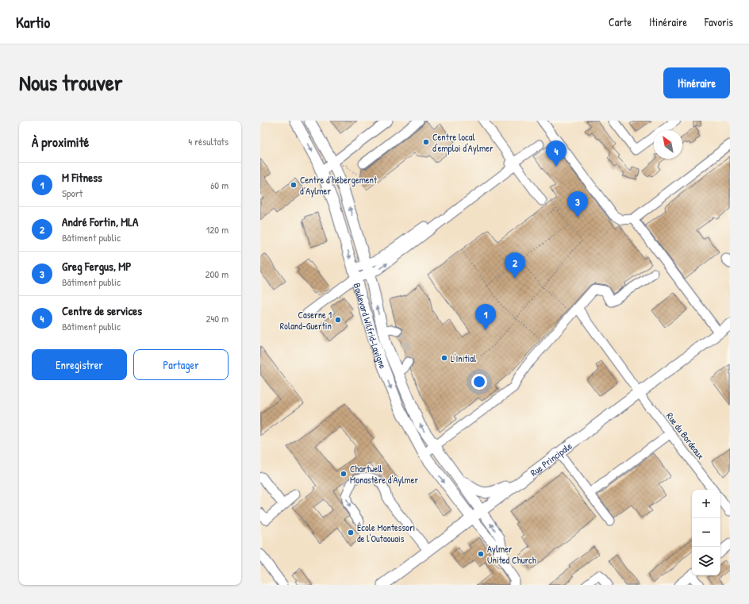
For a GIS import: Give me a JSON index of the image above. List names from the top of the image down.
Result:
{
  "streets": {
    "main road": ["Boulevard Wilfrid-Lavigne", "Rue Principale"],
    "street": ["Rue du Bordeaux"]
  },
  "crossings": [
    ["Boulevard Wilfrid-Lavigne", "Rue Principale"],
    ["Rue du Bordeaux", "Rue Principale"]
  ],
  "places": [
    "Centre local d'emploi d'Aylmer",
    "Centre d’hébergement d’Aylmer",
    "Caserne 1 Roland-Guertin",
    "L'Initial",
    "Chartwell Monastère d'Aylmer",
    "École Montessori de l'Outaouais",
    "Aylmer United Church"
  ],
  "north": "top left",
  "page": {
    "header": "Kartio",
    "nav": ["Carte", "Itinéraire", "Favoris"],
    "title": "Nous trouver",
    "buttons": [
      "Itinéraire",
      ["Enregistrer", "Partager"]
    ],
    "heading": ["À proximité", "4 résultats"],
    "pins": [
      "4",
      "3",
      "2",
      "1"
    ],
    "list": [
      {
        "mark": "1",
        "name": "M Fitness",
        "note": "Sport",
        "value": "60 m"
      },
      {
        "mark": "2",
        "name": "André Fortin, MLA",
        "note": "Bâtiment public",
        "value": "120 m"
      },
      {
        "mark": "3",
        "name": "Greg Fergus, MP",
        "note": "Bâtiment public",
        "value": "200 m"
      },
      {
        "mark": "4",
        "name": "Centre de services",
        "note": "Bâtiment public",
        "value": "240 m"
      }
    ],
    "map_buttons": ["+", "−"]
  }
}
